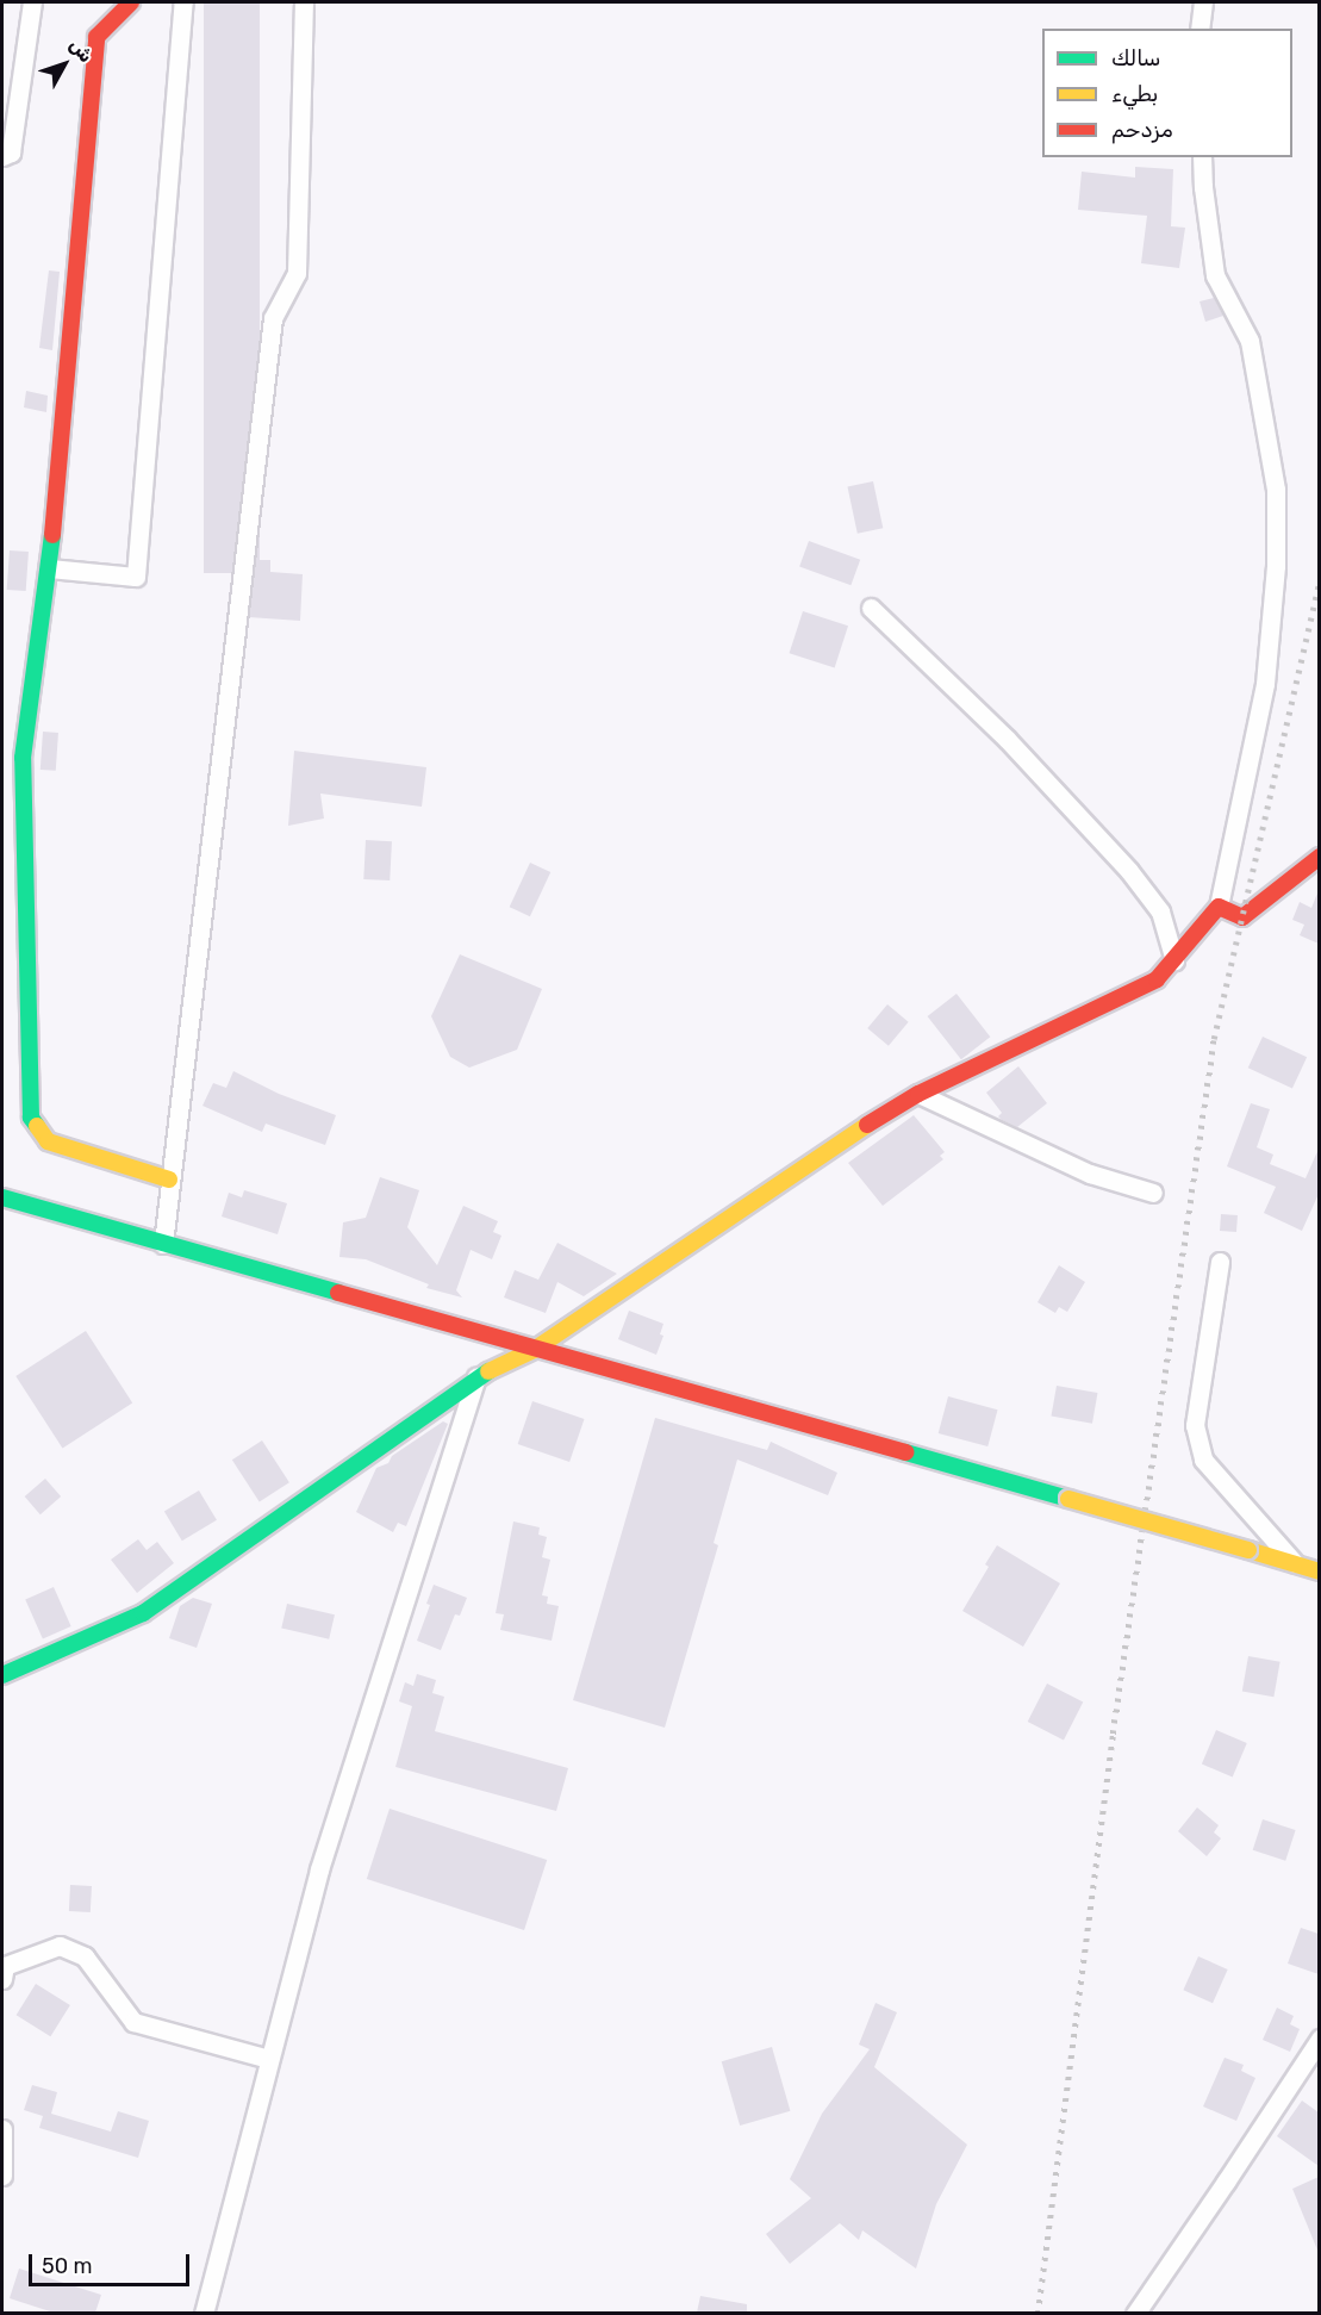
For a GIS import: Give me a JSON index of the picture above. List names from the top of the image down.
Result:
{
  "legend": ["سالك", "بطيء", "مزدحم"],
  "scale_bar": "50 m",
  "north": "top right"
}
